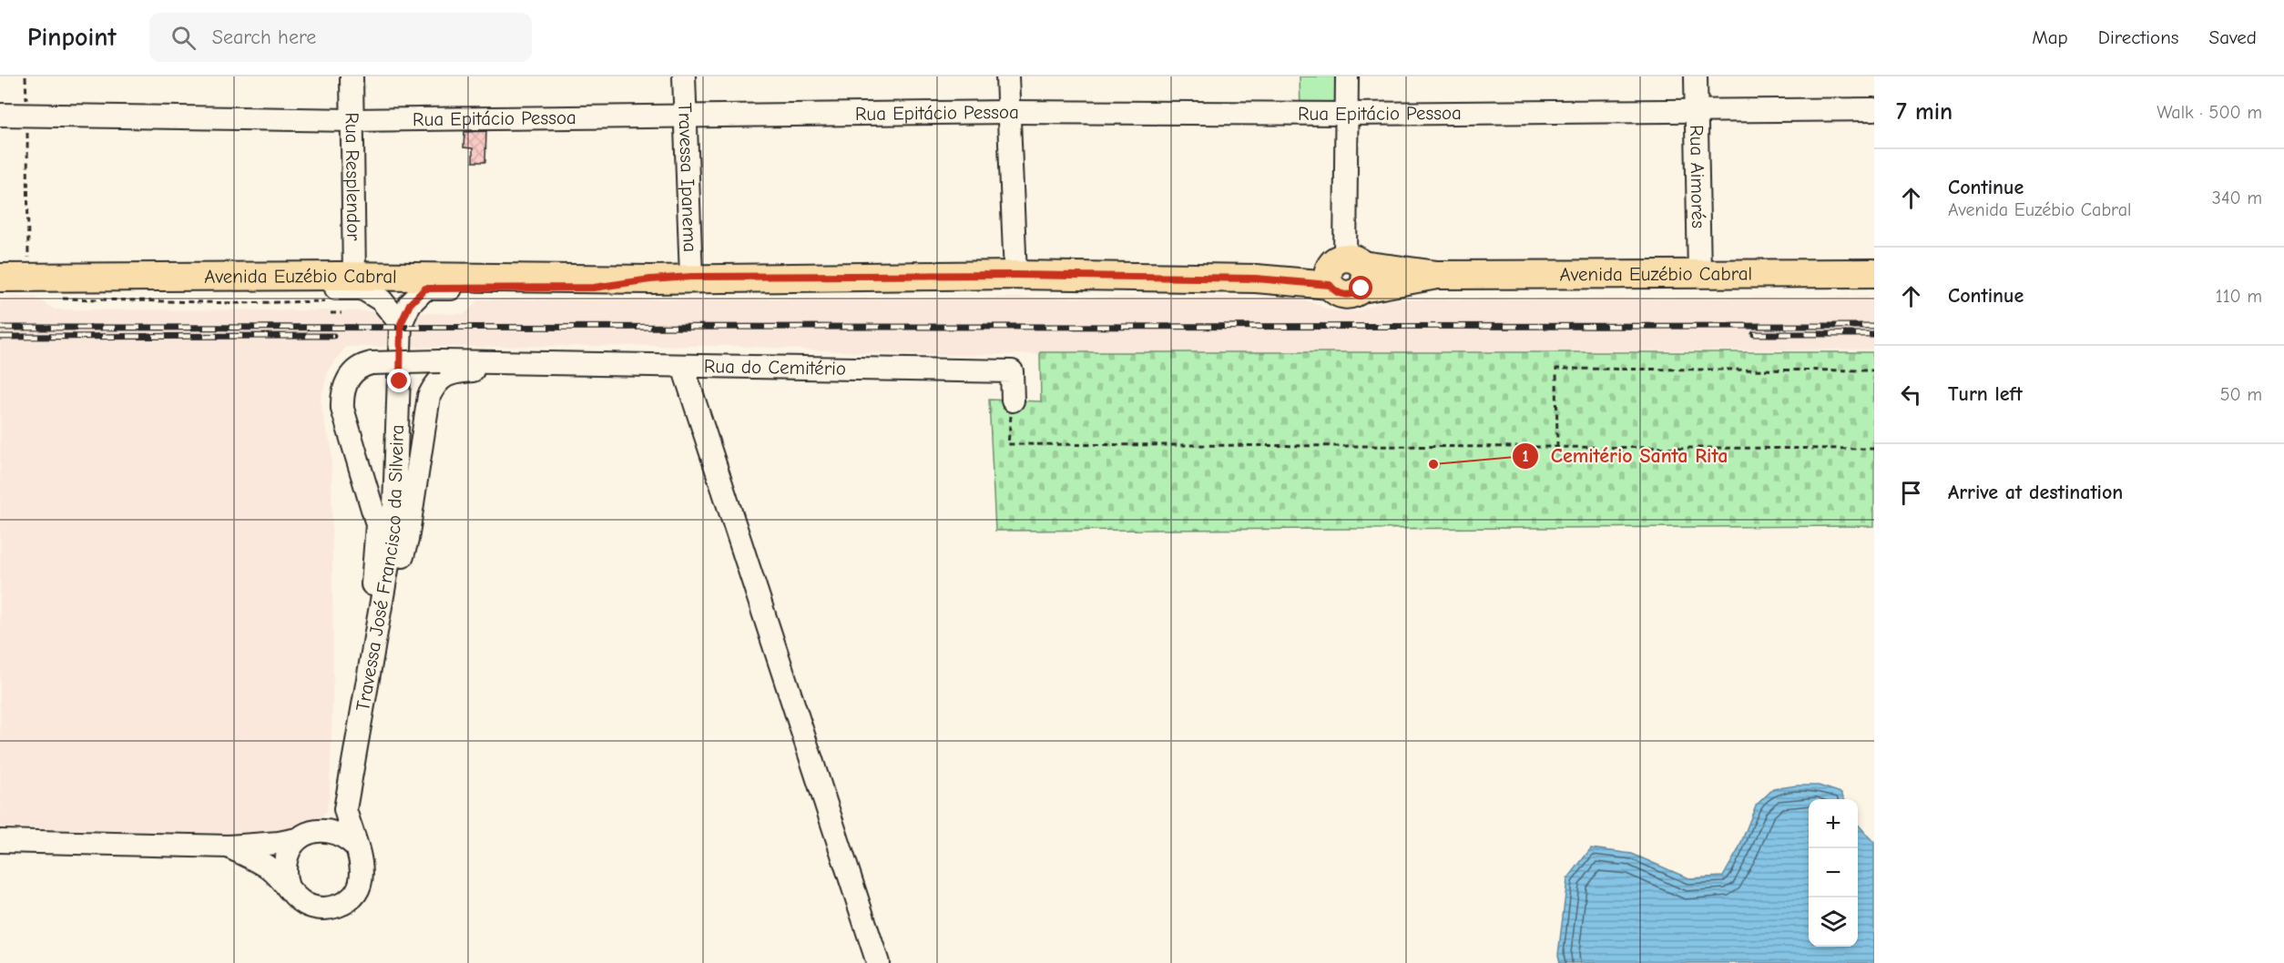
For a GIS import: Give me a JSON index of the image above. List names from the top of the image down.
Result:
{
  "streets": {
    "main road": ["Avenida Euzébio Cabral"],
    "street": [
      "Rua Epitácio Pessoa",
      "Rua Aimorés",
      "Rua Resplendor",
      "Travessa Ipanema",
      "Rua do Cemitério",
      "Travessa José Francisco da Silveira"
    ]
  },
  "crossings": [
    ["Rua Epitácio Pessoa", "Rua Aimorés"],
    ["Rua Epitácio Pessoa", "Rua Resplendor"],
    ["Rua Epitácio Pessoa", "Travessa Ipanema"],
    ["Rua Aimorés", "Avenida Euzébio Cabral"],
    ["Rua Resplendor", "Avenida Euzébio Cabral"],
    ["Travessa Ipanema", "Avenida Euzébio Cabral"],
    ["Avenida Euzébio Cabral", "Travessa José Francisco da Silveira"],
    ["Rua do Cemitério", "Travessa José Francisco da Silveira"]
  ],
  "places": ["Cemitério Santa Rita"],
  "page": {
    "header": "Pinpoint",
    "search": "Search here",
    "nav": ["Map", "Directions", "Saved"],
    "heading": ["7 min", "Walk · 500 m"],
    "list": [
      ["Continue", "Avenida Euzébio Cabral", "340 m"],
      ["Continue", "110 m"],
      ["Turn left", "50 m"],
      "Arrive at destination"
    ],
    "map_buttons": ["+", "−"]
  }
}
